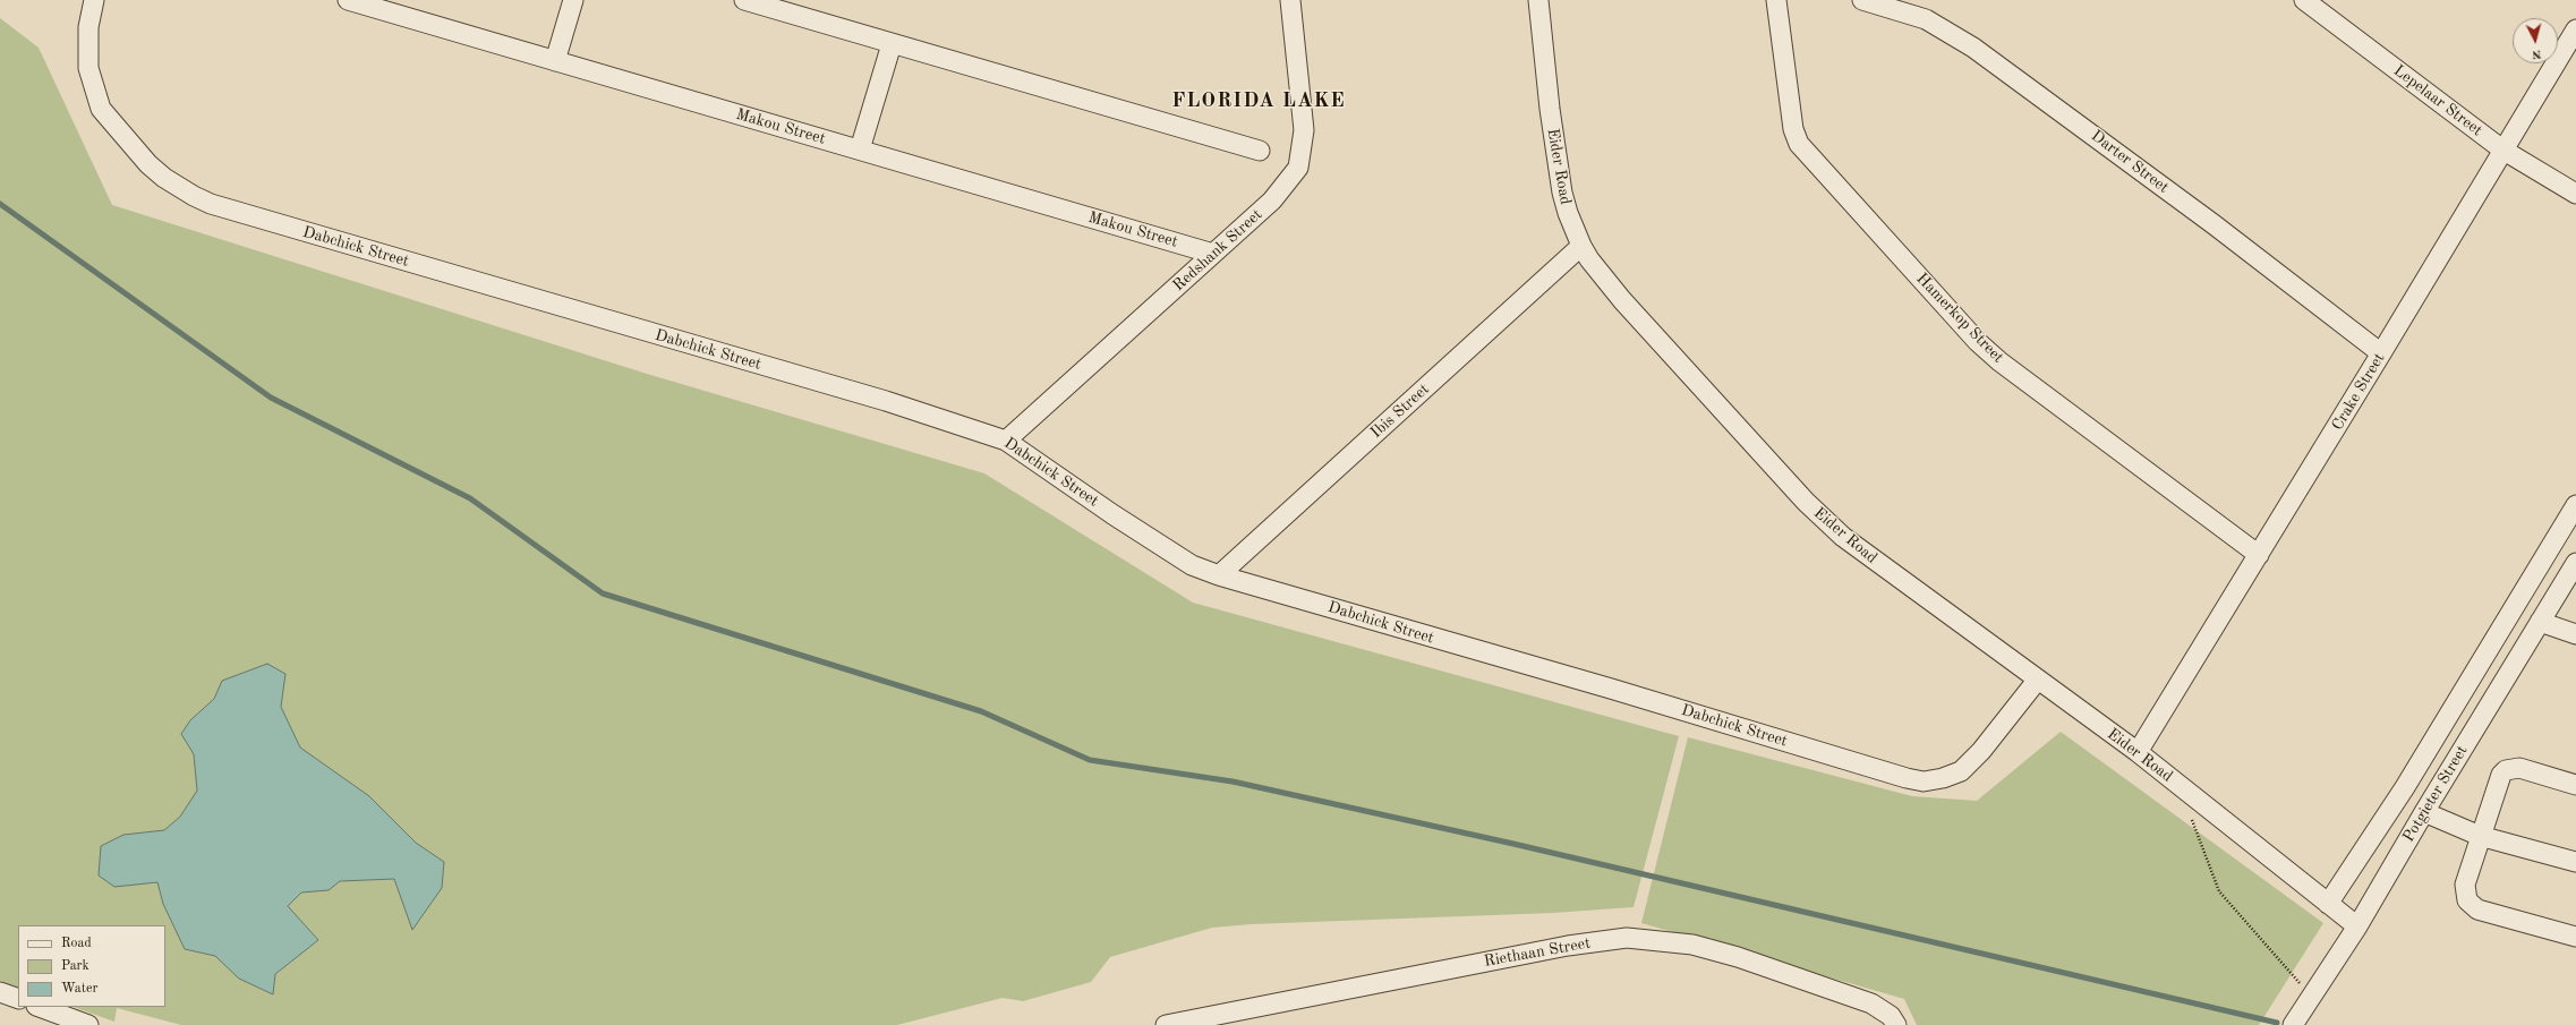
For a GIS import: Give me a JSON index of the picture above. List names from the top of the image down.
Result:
{
  "streets": {
    "street": [
      "Lepelaar Street",
      "Makou Street",
      "Darter Street",
      "Eider Road",
      "Dabchick Street",
      "Redshank Street",
      "Hamerkop Street",
      "Crake Street",
      "Ibis Street",
      "Potgieter Street",
      "Riethaan Street"
    ]
  },
  "crossings": [
    ["Lepelaar Street", "Crake Street"],
    ["Makou Street", "Redshank Street"],
    ["Darter Street", "Crake Street"],
    ["Eider Road", "Dabchick Street"],
    ["Eider Road", "Crake Street"],
    ["Eider Road", "Ibis Street"],
    ["Eider Road", "Potgieter Street"],
    ["Dabchick Street", "Redshank Street"],
    ["Dabchick Street", "Ibis Street"],
    ["Hamerkop Street", "Crake Street"]
  ],
  "districts": ["FLORIDA LAKE"],
  "legend": ["Road", "Park", "Water"],
  "north": "bottom"
}
